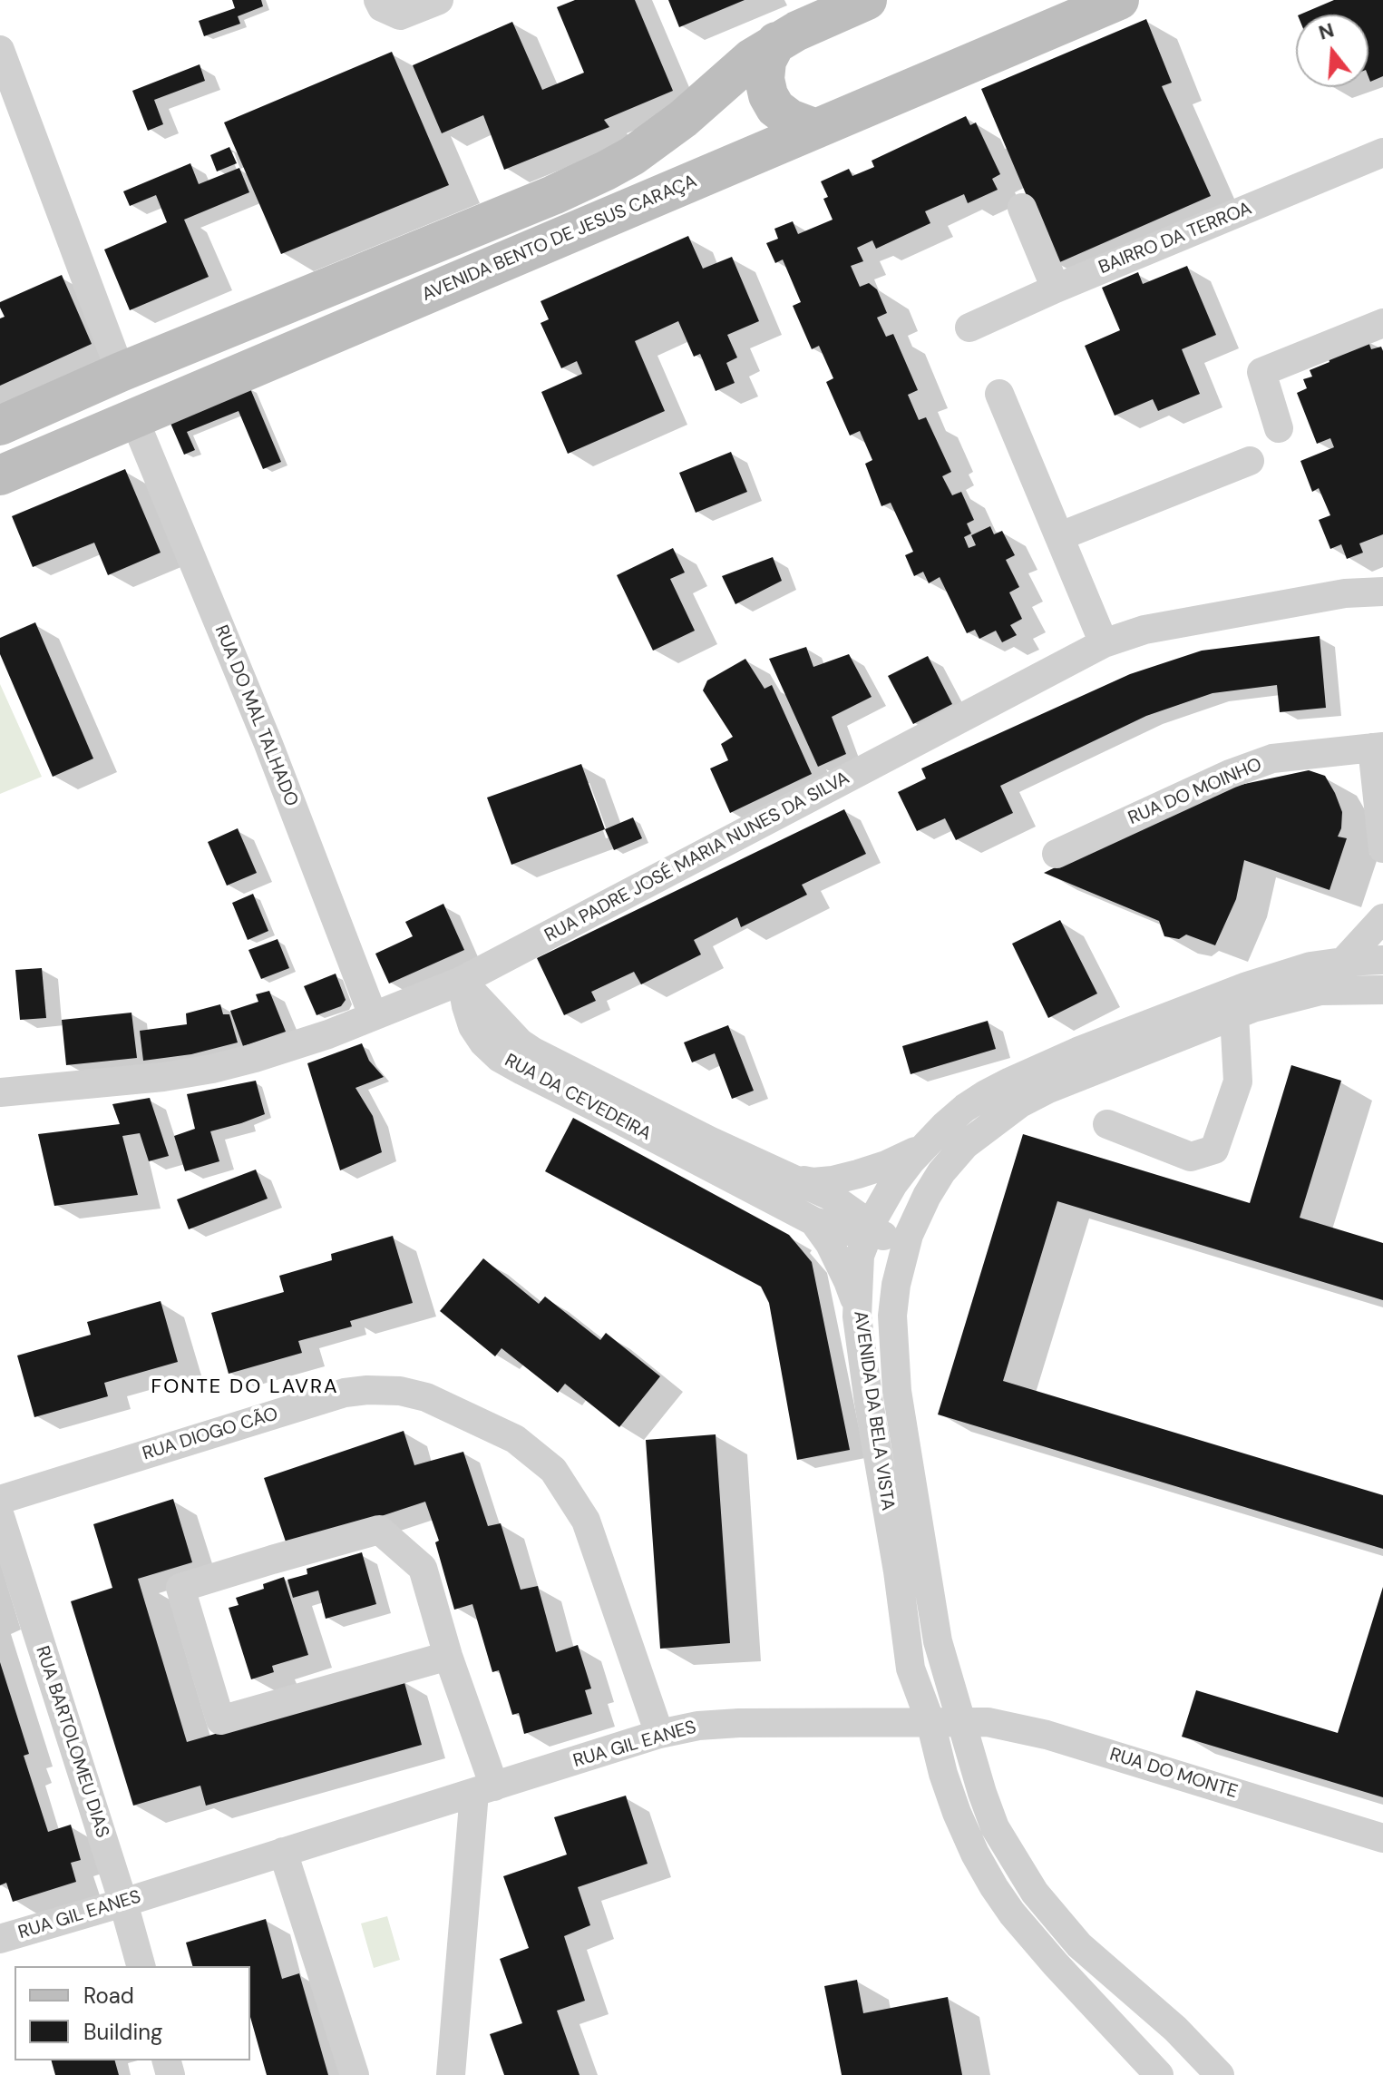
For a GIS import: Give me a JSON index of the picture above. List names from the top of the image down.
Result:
{
  "streets": {
    "main road": ["AVENIDA BENTO DE JESUS CARAÇA"],
    "street": [
      "BAIRRO DA TERROA",
      "RUA DO MAL TALHADO",
      "RUA DO MOINHO",
      "RUA PADRE JOSÉ MARIA NUNES DA SILVA",
      "RUA DA CEVEDEIRA",
      "AVENIDA DA BELA VISTA",
      "RUA DIOGO CÃO",
      "RUA BARTOLOMEU DIAS",
      "RUA GIL EANES",
      "RUA DO MONTE"
    ]
  },
  "crossings": [
    ["AVENIDA BENTO DE JESUS CARAÇA", "RUA DO MAL TALHADO"],
    ["RUA DO MAL TALHADO", "RUA PADRE JOSÉ MARIA NUNES DA SILVA"],
    ["RUA PADRE JOSÉ MARIA NUNES DA SILVA", "RUA DA CEVEDEIRA"],
    ["RUA DA CEVEDEIRA", "AVENIDA DA BELA VISTA"],
    ["AVENIDA DA BELA VISTA", "RUA GIL EANES"],
    ["AVENIDA DA BELA VISTA", "RUA DO MONTE"],
    ["RUA DIOGO CÃO", "RUA GIL EANES"],
    ["RUA BARTOLOMEU DIAS", "RUA GIL EANES"],
    ["RUA GIL EANES", "RUA DO MONTE"]
  ],
  "districts": ["FONTE DO LAVRA"],
  "legend": ["Road", "Building"],
  "north": "top"
}
